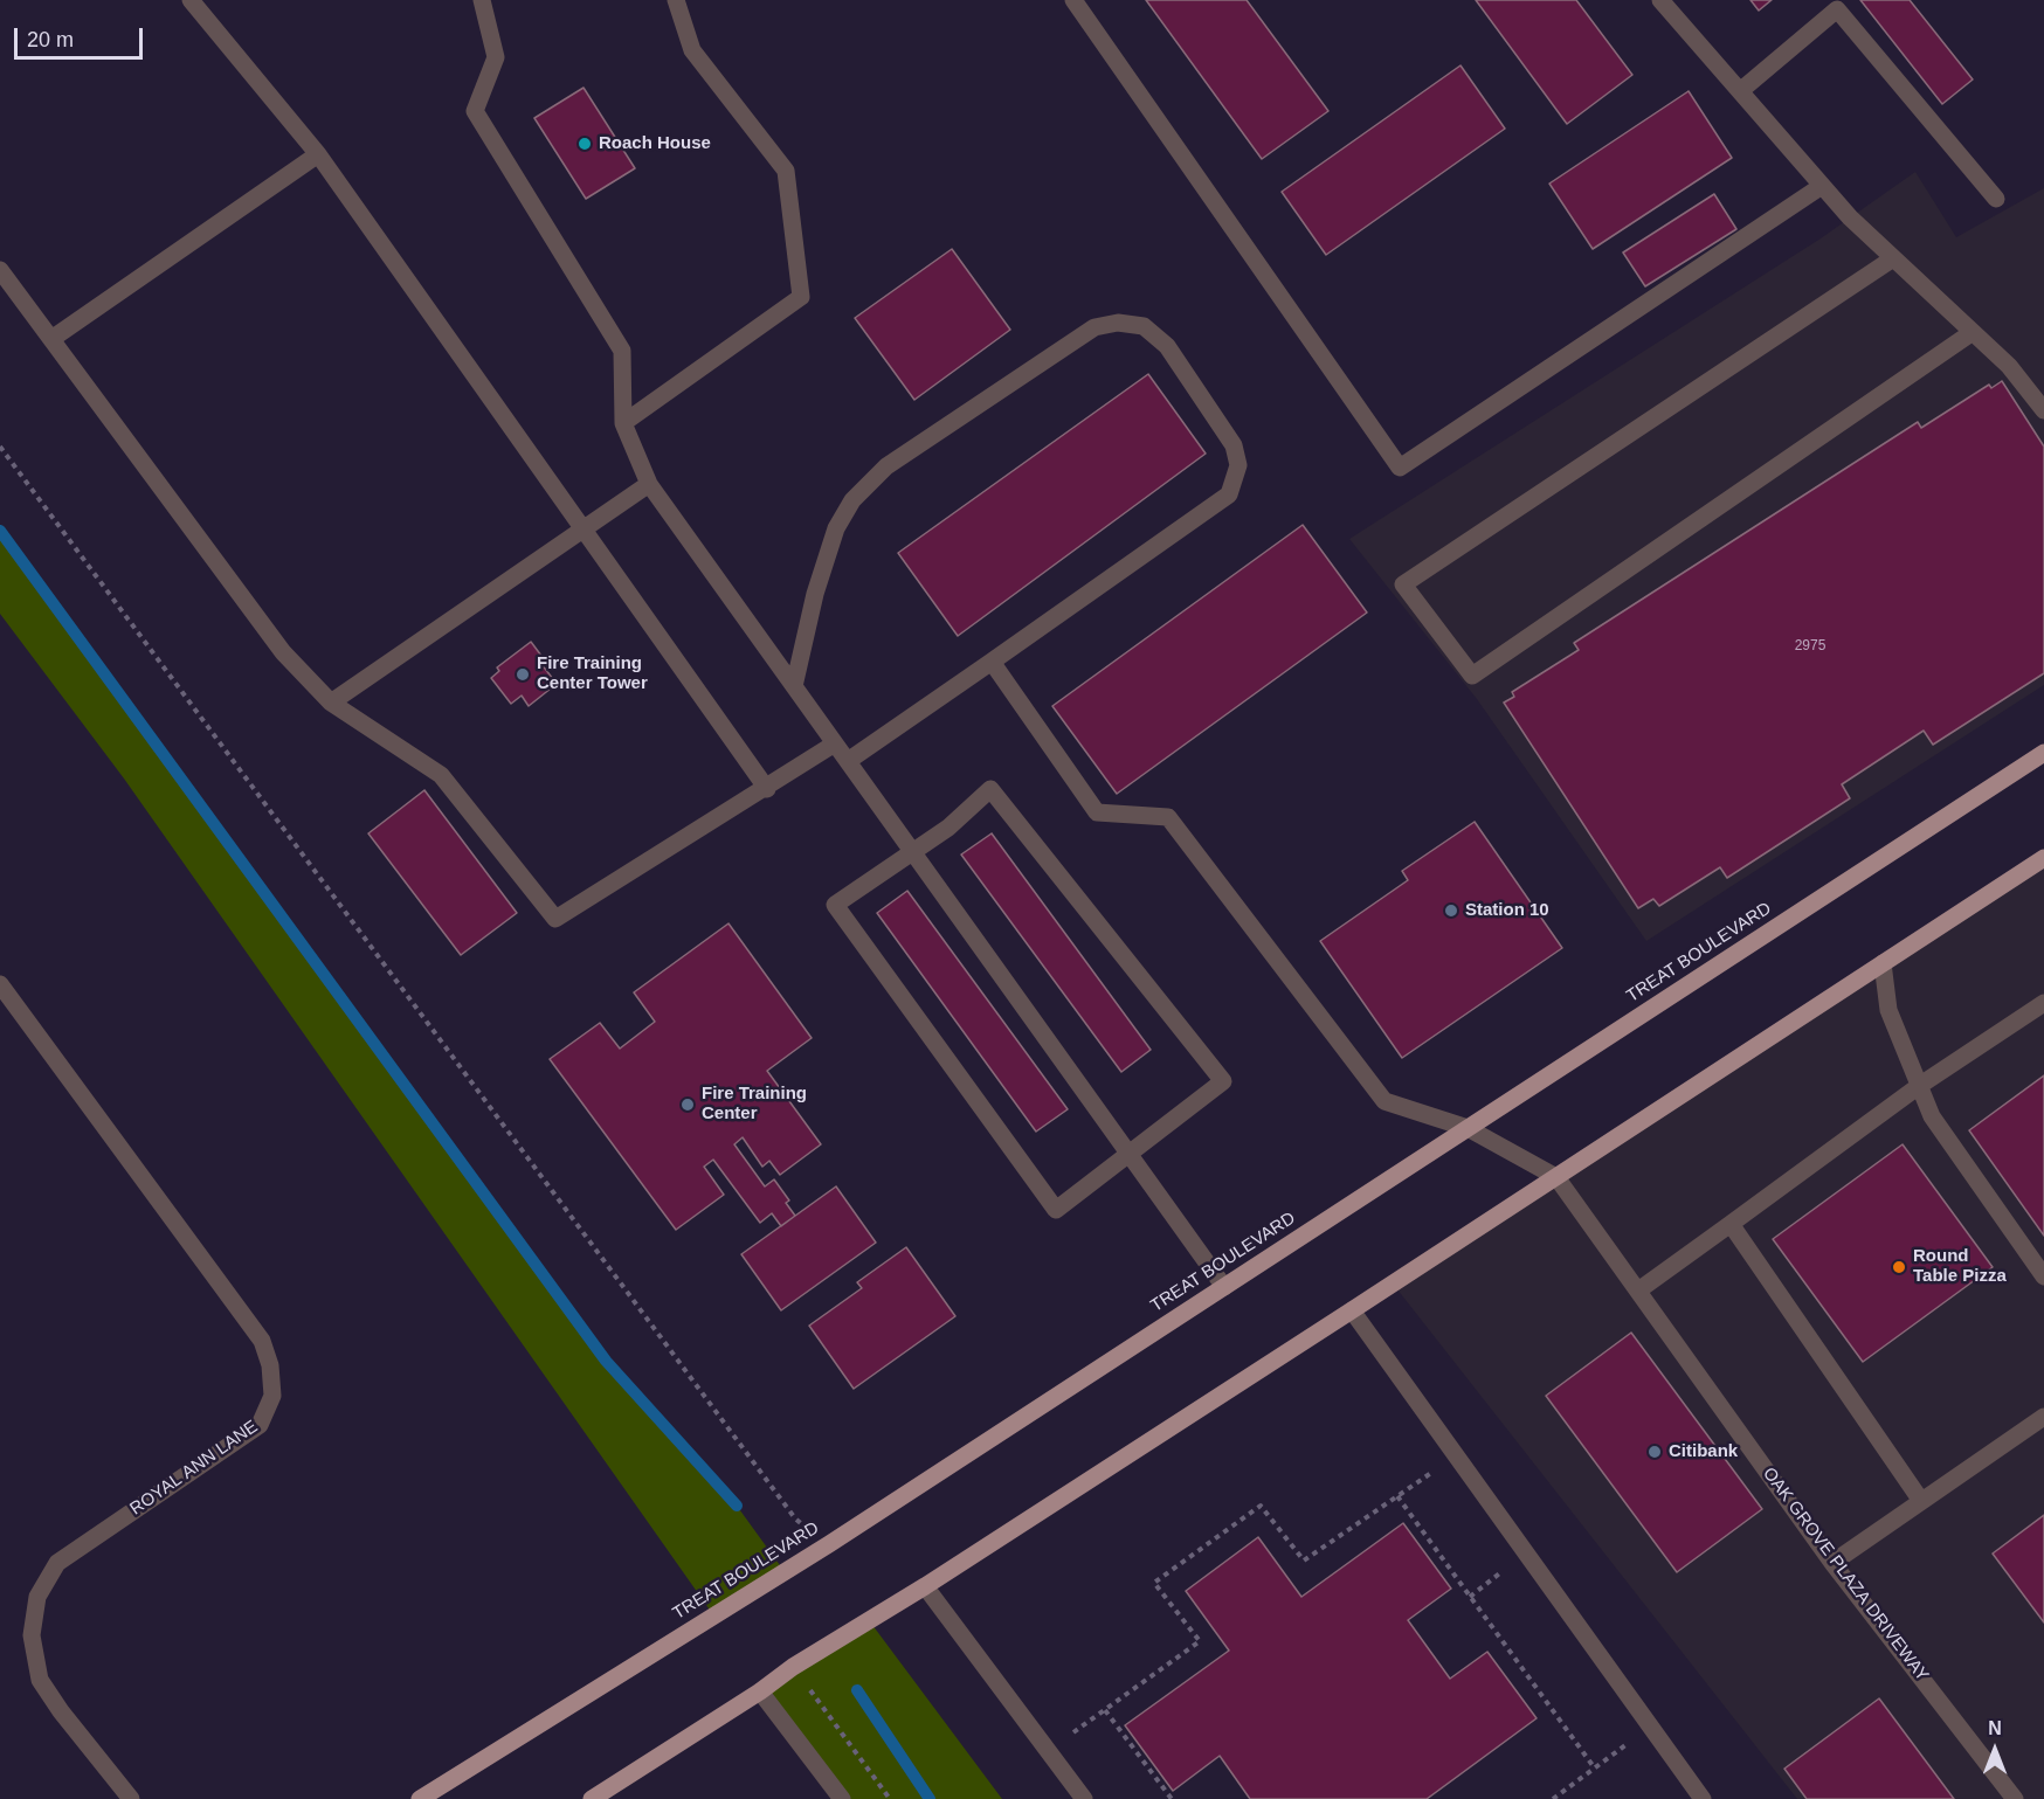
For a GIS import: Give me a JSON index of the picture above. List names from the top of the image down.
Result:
{
  "streets": {
    "main road": ["TREAT BOULEVARD"],
    "street": ["ROYAL ANN LANE", "OAK GROVE PLAZA DRIVEWAY"]
  },
  "places": [
    "Roach House",
    "Fire Training Center Tower",
    "Station 10",
    "Fire Training Center",
    "Round Table Pizza",
    "Citibank"
  ],
  "house_numbers": ["2975"],
  "scale_bar": "20 m",
  "north": "top"
}
